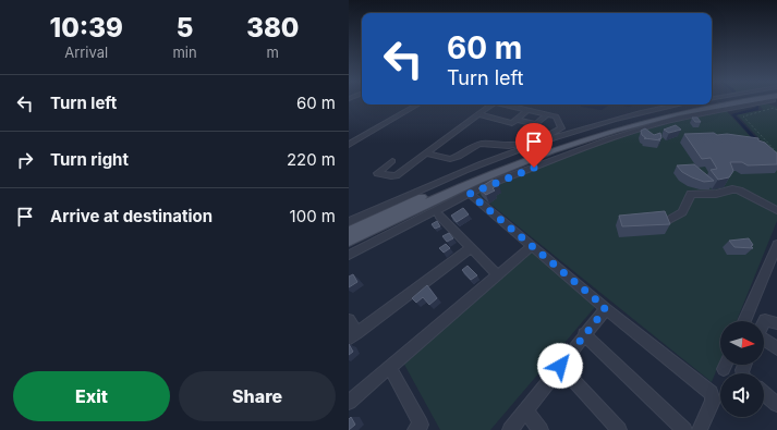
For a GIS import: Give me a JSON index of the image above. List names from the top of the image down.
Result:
{
  "north": "right",
  "page": {
    "eta": [
      "10:39",
      "Arrival",
      "5",
      "min",
      "380",
      "m"
    ],
    "turn": ["60 m", "Turn left"],
    "list": [
      {
        "name": "Turn left",
        "value": "60 m"
      },
      {
        "name": "Turn right",
        "value": "220 m"
      },
      {
        "name": "Arrive at destination",
        "value": "100 m"
      }
    ],
    "buttons": ["Exit", "Share"]
  }
}
